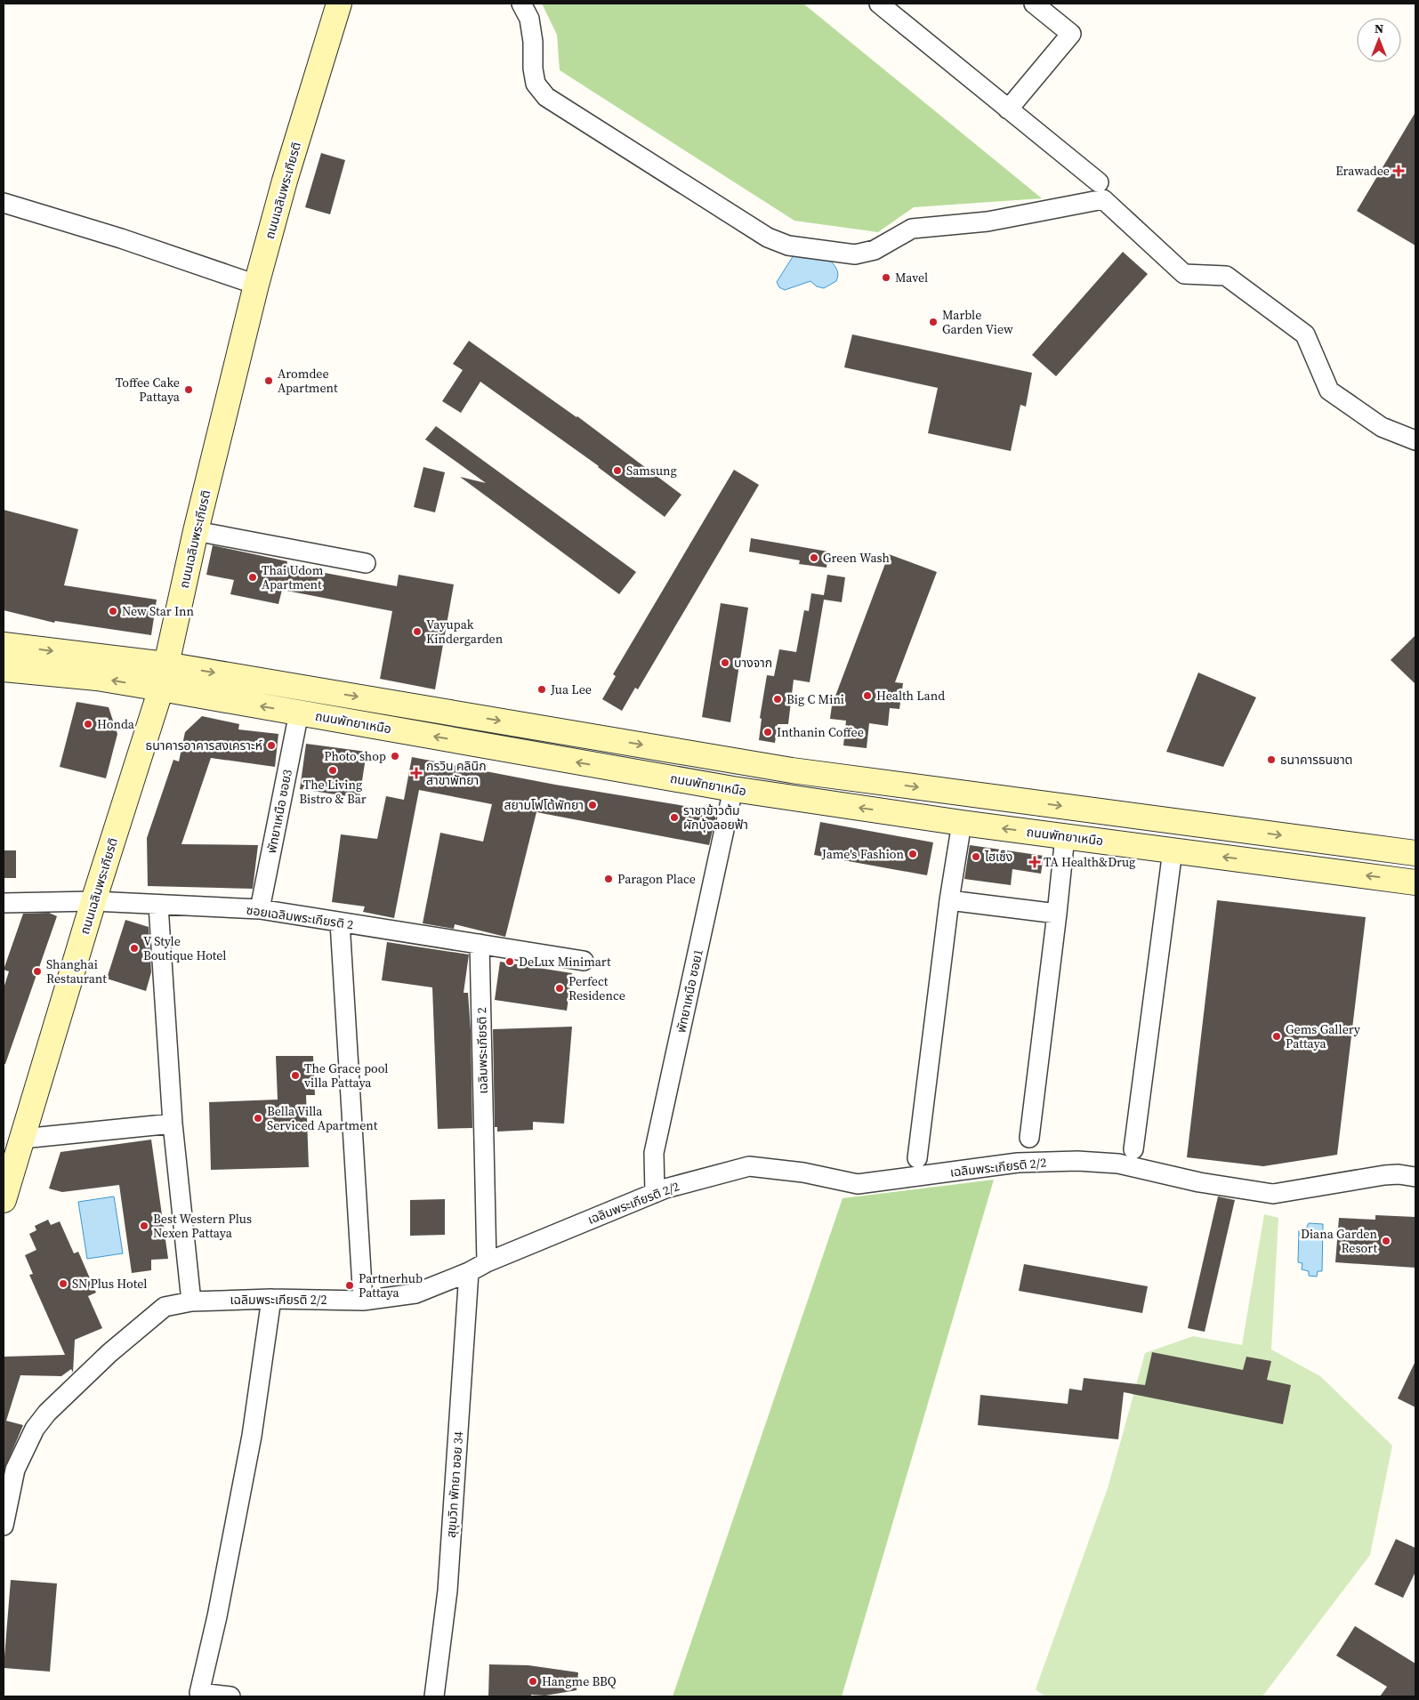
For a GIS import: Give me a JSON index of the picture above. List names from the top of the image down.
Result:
{
  "streets": {
    "main road": ["ถนนเฉลิมพระเกียรติ", "ถนนพัทยาเหนือ"],
    "street": [
      "พัทยาเหนือ ซอย3",
      "ซอยเฉลิมพระเกียรติ 2",
      "พัทยาเหนือ ซอย1",
      "เฉลิมพระเกียรติ 2",
      "เฉลิมพระเกียรติ 2/2",
      "สุขุมวิท พัทยา ซอย 34"
    ]
  },
  "crossings": [
    ["ถนนเฉลิมพระเกียรติ", "ถนนพัทยาเหนือ"],
    ["ถนนเฉลิมพระเกียรติ", "ซอยเฉลิมพระเกียรติ 2"],
    ["ถนนพัทยาเหนือ", "พัทยาเหนือ ซอย3"],
    ["ถนนพัทยาเหนือ", "พัทยาเหนือ ซอย1"],
    ["พัทยาเหนือ ซอย3", "ซอยเฉลิมพระเกียรติ 2"],
    ["ซอยเฉลิมพระเกียรติ 2", "เฉลิมพระเกียรติ 2"],
    ["พัทยาเหนือ ซอย1", "เฉลิมพระเกียรติ 2/2"],
    ["เฉลิมพระเกียรติ 2", "เฉลิมพระเกียรติ 2/2"],
    ["เฉลิมพระเกียรติ 2/2", "สุขุมวิท พัทยา ซอย 34"]
  ],
  "places": {
    "health": ["Erawadee", "กรวิน คลินิก สาขาพัทยา", "TA Health&Drug"],
    "other": [
      "Mavel",
      "Marble Garden View",
      "Aromdee Apartment",
      "Toffee Cake Pattaya",
      "Samsung",
      "Green Wash",
      "Thai Udom Apartment",
      "New Star Inn",
      "Vayupak Kindergarden",
      "บางจาก",
      "Jua Lee",
      "Health Land",
      "Big C Mini",
      "Honda",
      "Inthanin Coffee",
      "ธนาคารอาคารสงเคราะห์",
      "Photo shop",
      "ธนาคารธนชาต",
      "The Living Bistro & Bar",
      "สยามโฟโต้พัทยา",
      "ราชาข้าวต้ม ผักบุ้งลอยฟ้า",
      "Jame's Fashion",
      "ไฮเซ็ง",
      "Paragon Place",
      "V Style Boutique Hotel",
      "DeLux Minimart",
      "Shanghai Restaurant",
      "Perfect Residence",
      "Gems Gallery Pattaya",
      "The Grace pool villa Pattaya",
      "Bella Villa Serviced Apartment",
      "Best Western Plus Nexen Pattaya",
      "Diana Garden Resort",
      "SN Plus Hotel",
      "Partnerhub Pattaya",
      "Hangme BBQ"
    ]
  },
  "north": "top"
}
